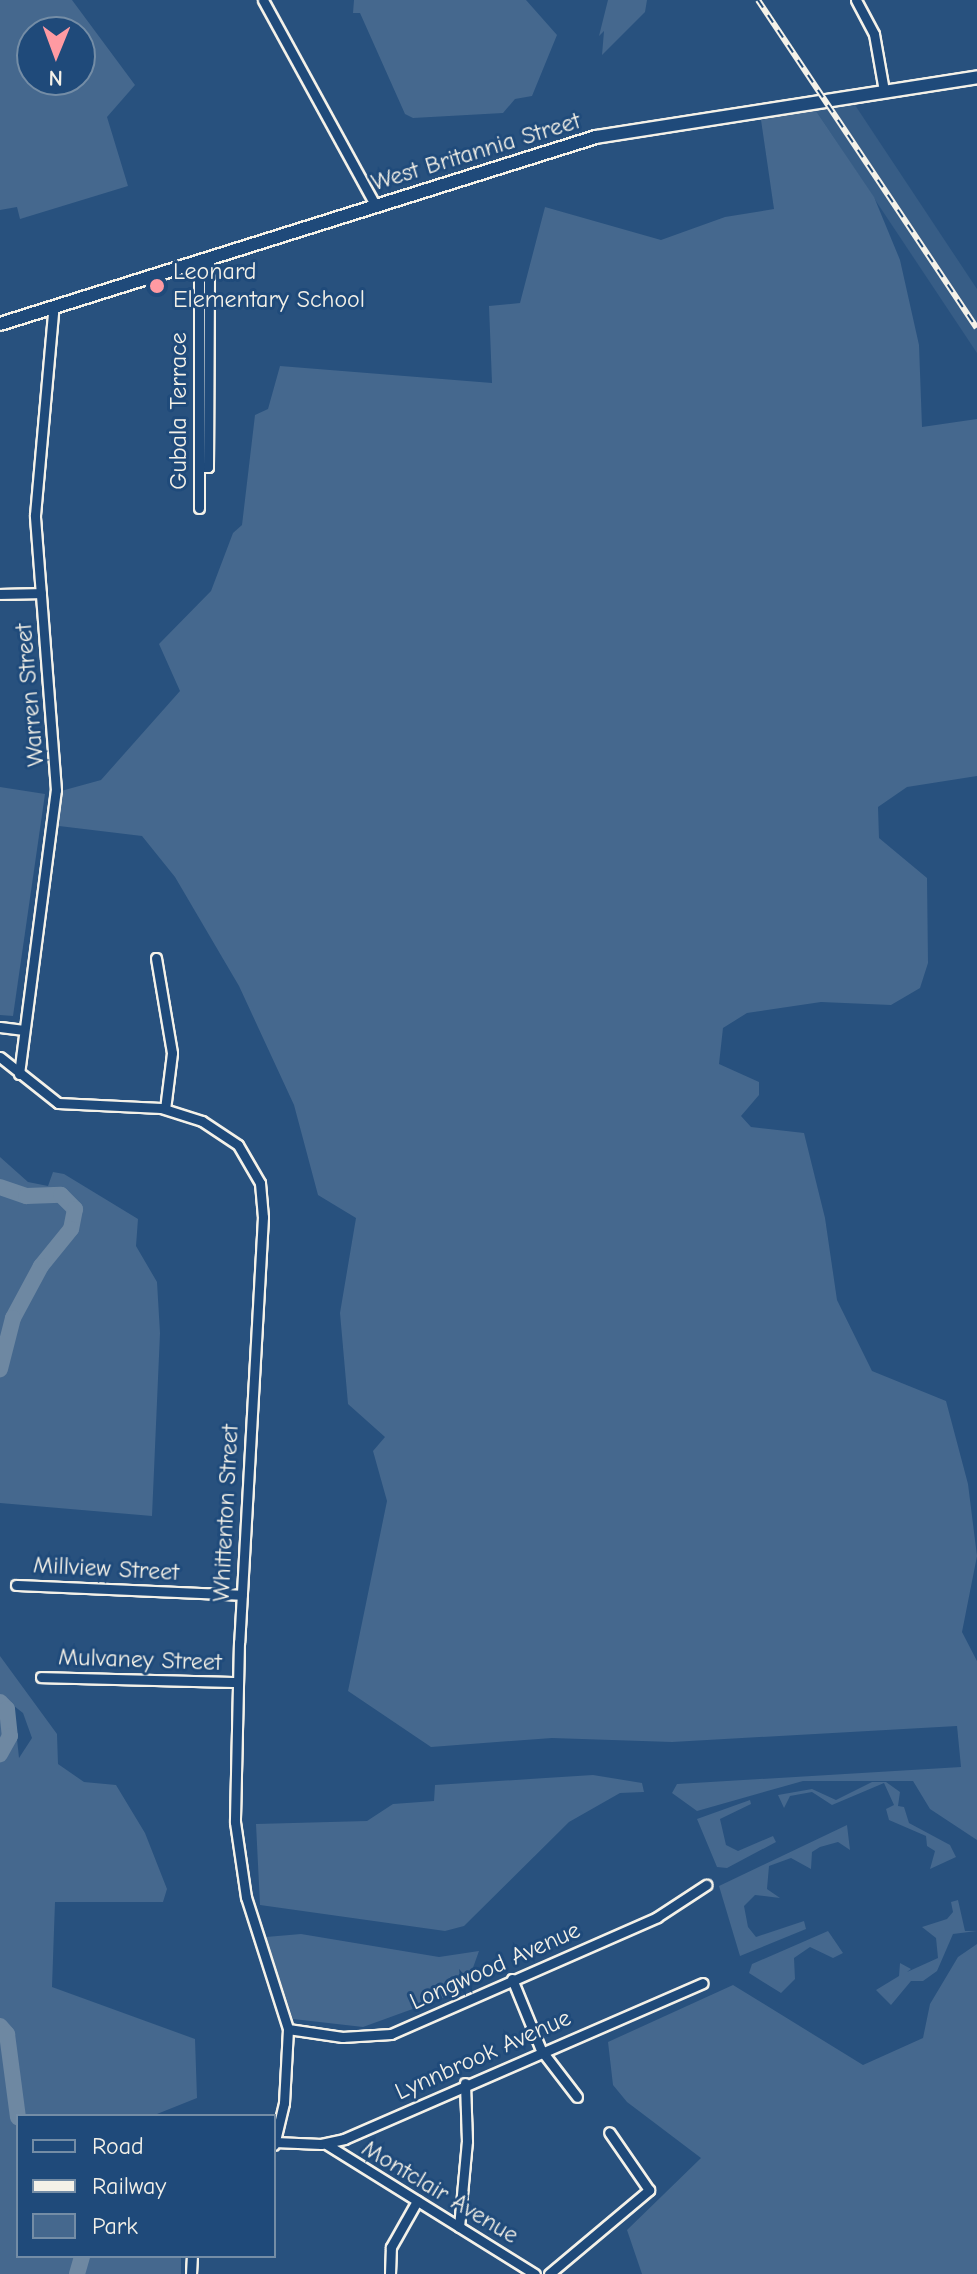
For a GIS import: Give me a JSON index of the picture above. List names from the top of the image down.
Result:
{
  "streets": {
    "street": [
      "West Britannia Street",
      "Gubala Terrace",
      "Warren Street",
      "Whittenton Street",
      "Millview Street",
      "Mulvaney Street",
      "Longwood Avenue",
      "Lynnbrook Avenue",
      "Montclair Avenue"
    ]
  },
  "crossings": [
    ["West Britannia Street", "Gubala Terrace"],
    ["West Britannia Street", "Warren Street"],
    ["Warren Street", "Whittenton Street"],
    ["Whittenton Street", "Millview Street"],
    ["Whittenton Street", "Mulvaney Street"],
    ["Whittenton Street", "Longwood Avenue"],
    ["Lynnbrook Avenue", "Montclair Avenue"]
  ],
  "places": ["Leonard Elementary School"],
  "legend": ["Road", "Railway", "Park"],
  "north": "bottom"
}
